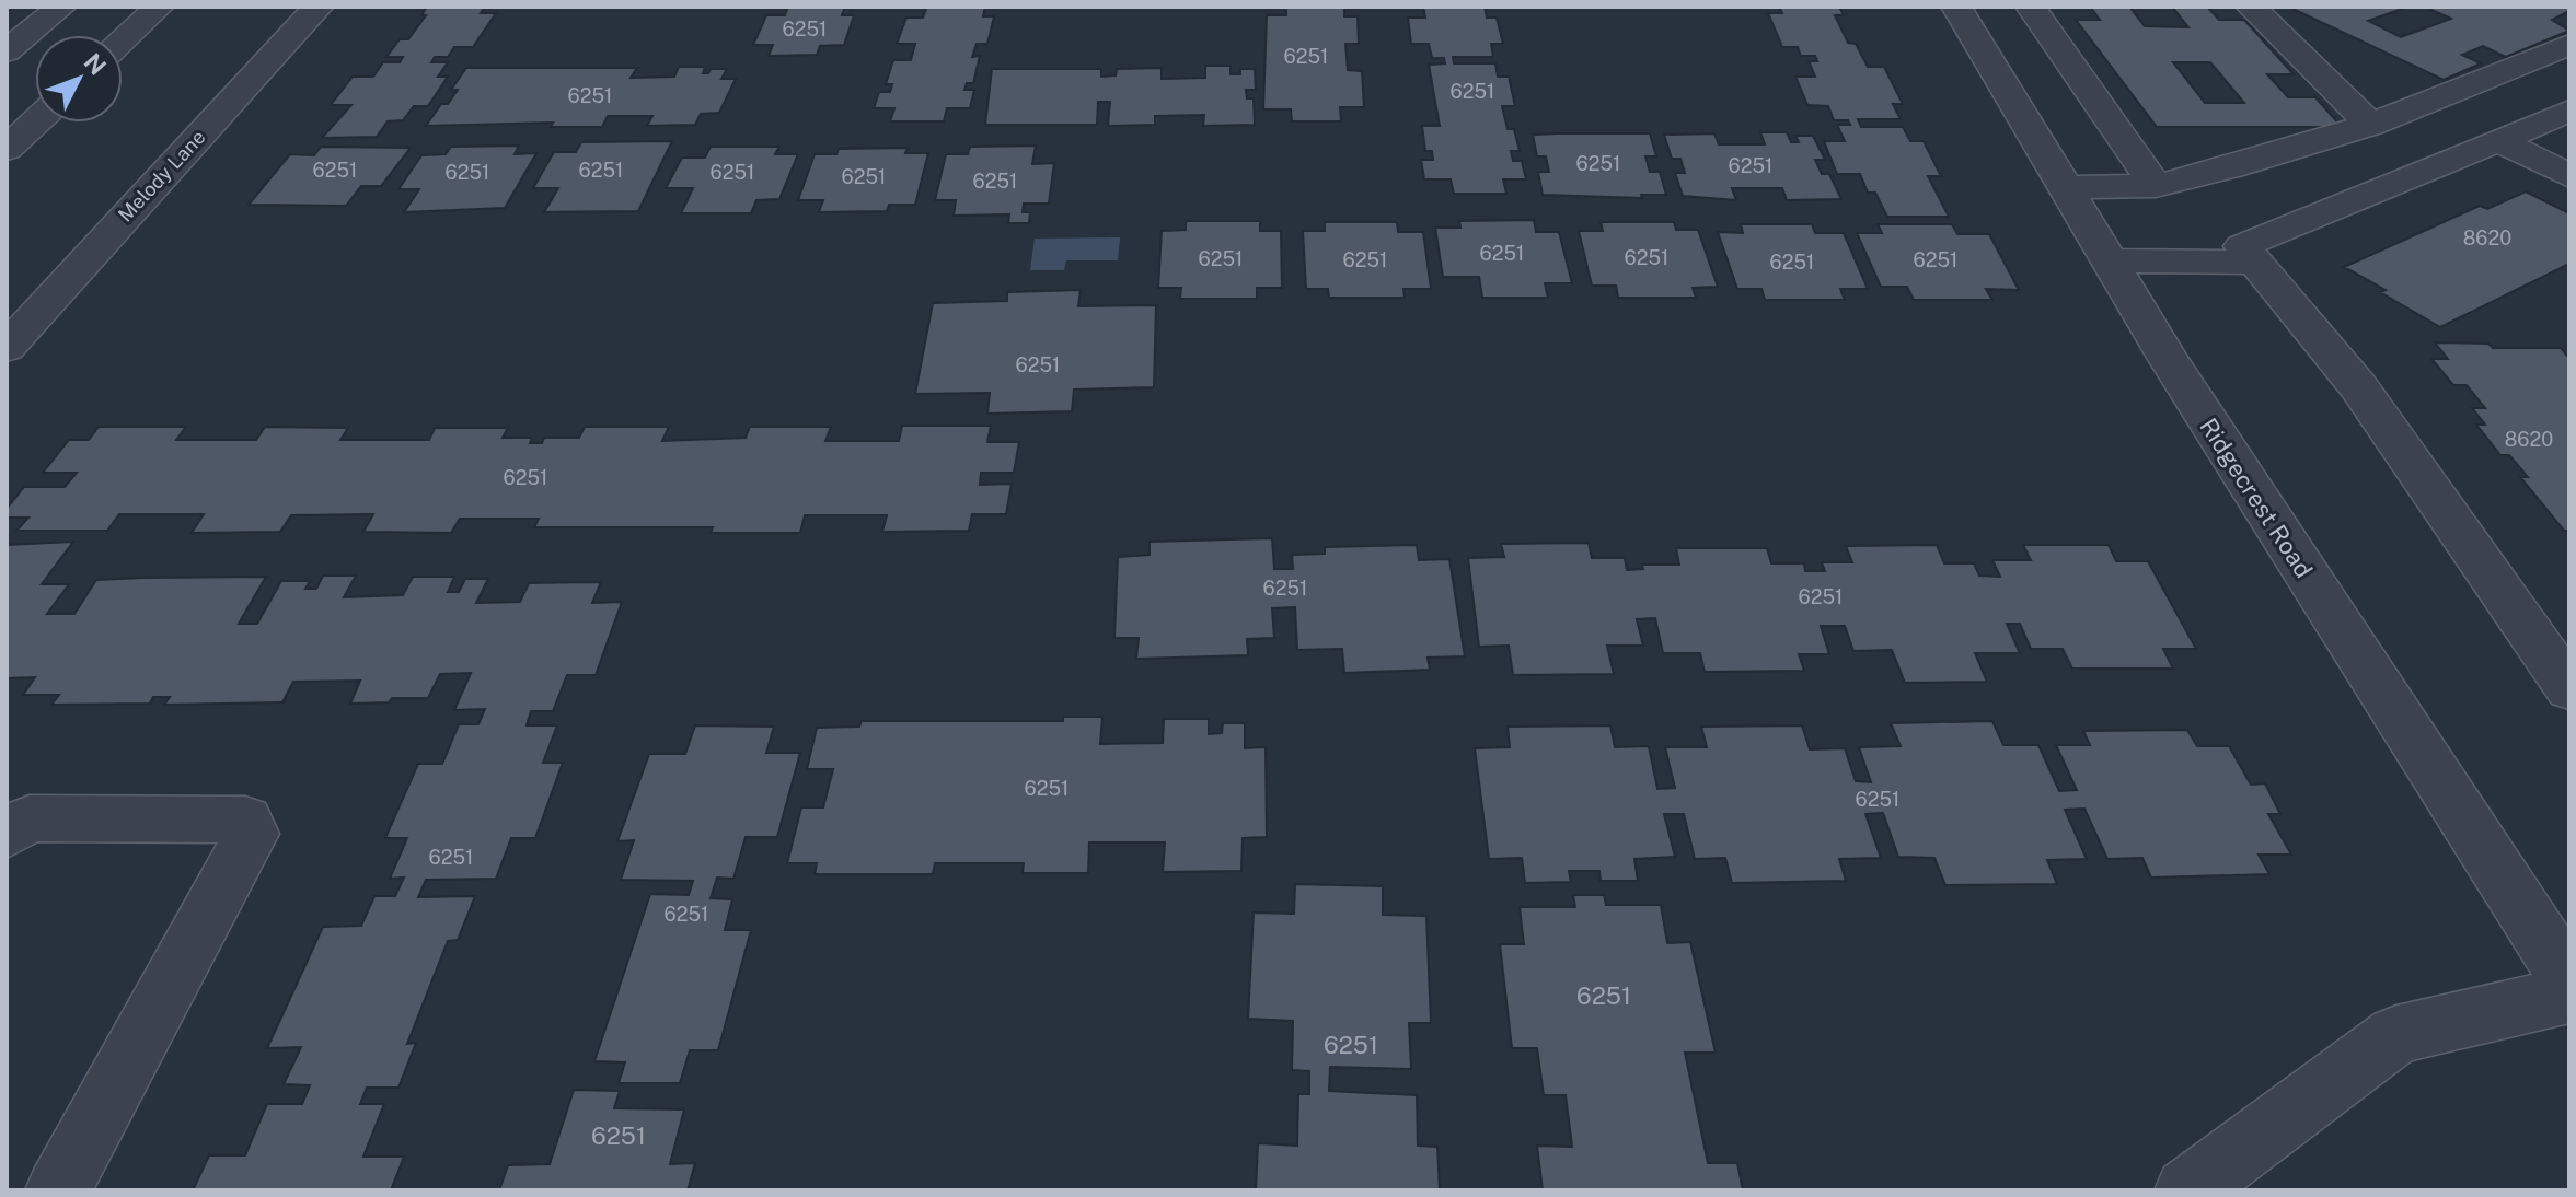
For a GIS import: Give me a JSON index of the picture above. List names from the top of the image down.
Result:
{
  "streets": {
    "street": ["Melody Lane", "Ridgecrest Road"]
  },
  "house_numbers": [
    "6251",
    "6251",
    "6251",
    "6251",
    "6251",
    "6251",
    "6251",
    "6251",
    "6251",
    "6251",
    "6251",
    "6251",
    "8620",
    "6251",
    "6251",
    "6251",
    "6251",
    "6251",
    "6251",
    "6251",
    "8620",
    "6251",
    "6251",
    "6251",
    "6251",
    "6251",
    "6251",
    "6251",
    "6251",
    "6251",
    "6251"
  ],
  "north": "top right"
}
